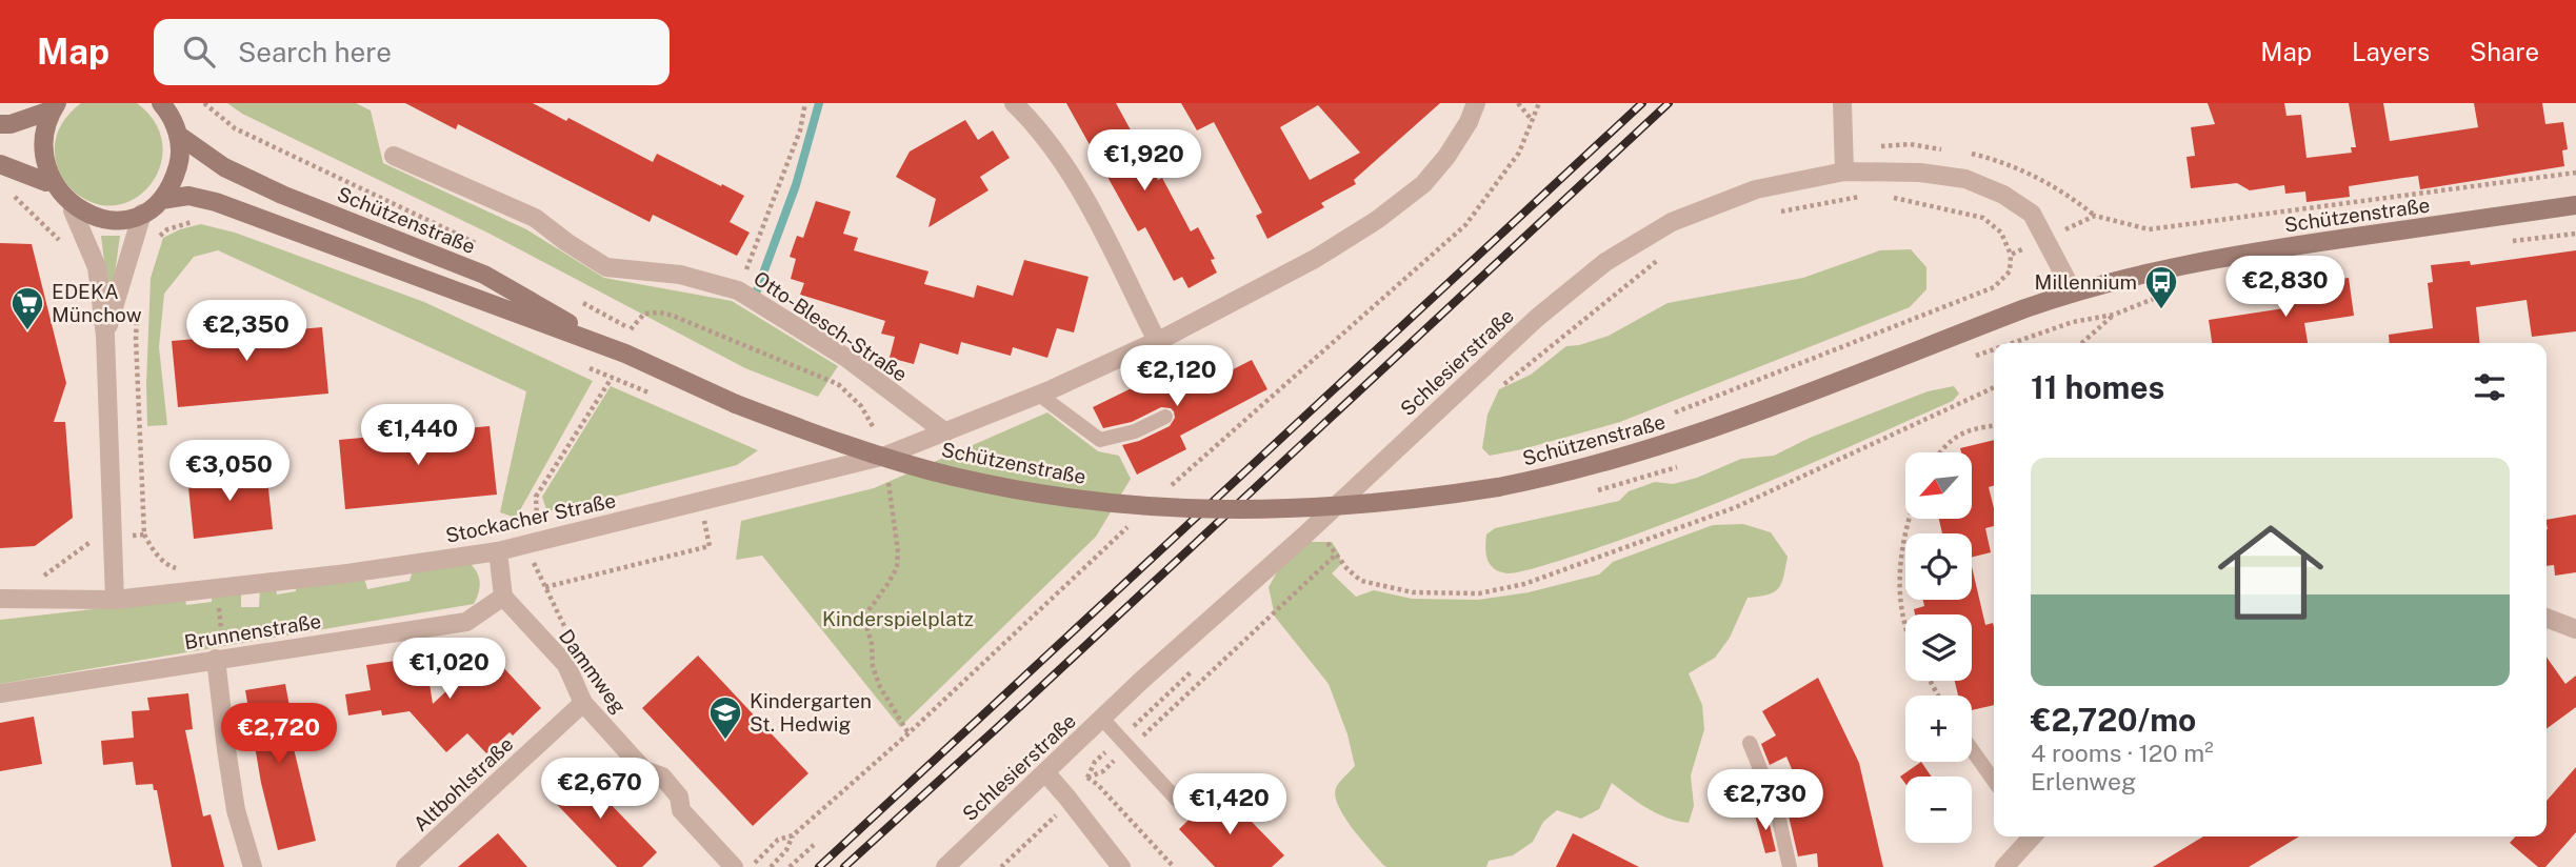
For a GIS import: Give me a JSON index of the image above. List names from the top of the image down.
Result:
{
  "streets": {
    "main road": ["Schützenstraße"],
    "street": [
      "Otto-Blesch-Straße",
      "Schlesierstraße",
      "Stockacher Straße",
      "Brunnenstraße",
      "Dammweg",
      "Altbohlstraße"
    ]
  },
  "crossings": [
    ["Schützenstraße", "Schlesierstraße"],
    ["Otto-Blesch-Straße", "Stockacher Straße"],
    ["Brunnenstraße", "Dammweg"],
    ["Dammweg", "Altbohlstraße"]
  ],
  "parks": ["Kinderspielplatz"],
  "places": {
    "bus stop": ["Millennium"],
    "supermarket": ["EDEKA Münchow"],
    "school or university": ["Kindergarten St. Hedwig"]
  },
  "north": "bottom left",
  "page": {
    "header": "Map",
    "search": "Search here",
    "nav": ["Map", "Layers", "Share"],
    "price": [
      "€1,920",
      "€2,830",
      "€2,350",
      "€2,120",
      "€1,440",
      "€3,050",
      "€1,020",
      "€2,720",
      "€2,670",
      "€2,730",
      "€1,420"
    ],
    "heading": "11 homes",
    "list": [
      {
        "name": "€2,720/mo",
        "note": "4 rooms · 120 m² · Erlenweg"
      }
    ],
    "map_buttons": ["+", "−"]
  }
}
